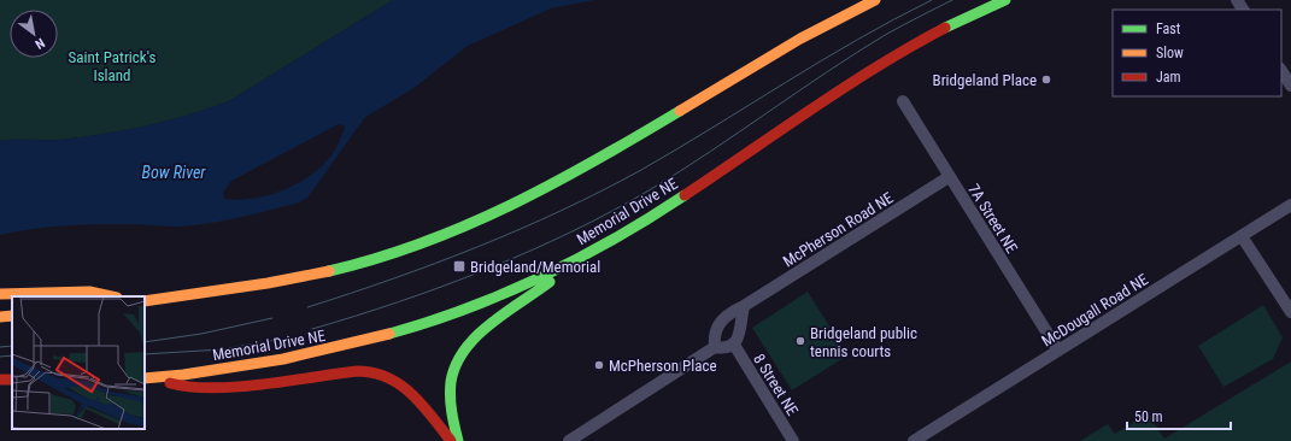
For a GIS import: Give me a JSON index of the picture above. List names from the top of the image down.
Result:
{
  "streets": {
    "highway": ["Memorial Drive NE"],
    "street": [
      "7A Street NE",
      "McPherson Road NE",
      "McDougall Road NE",
      "8 Street NE"
    ]
  },
  "crossings": [
    ["7A Street NE", "McPherson Road NE"],
    ["7A Street NE", "McDougall Road NE"]
  ],
  "water": ["Bow River"],
  "parks": ["Saint Patrick's Island"],
  "places": {
    "other": ["Bridgeland Place", "Bridgeland public tennis courts", "McPherson Place"],
    "transit": ["Bridgeland/Memorial"]
  },
  "legend": ["Fast", "Slow", "Jam"],
  "scale_bar": "50 m",
  "north": "bottom right"
}
